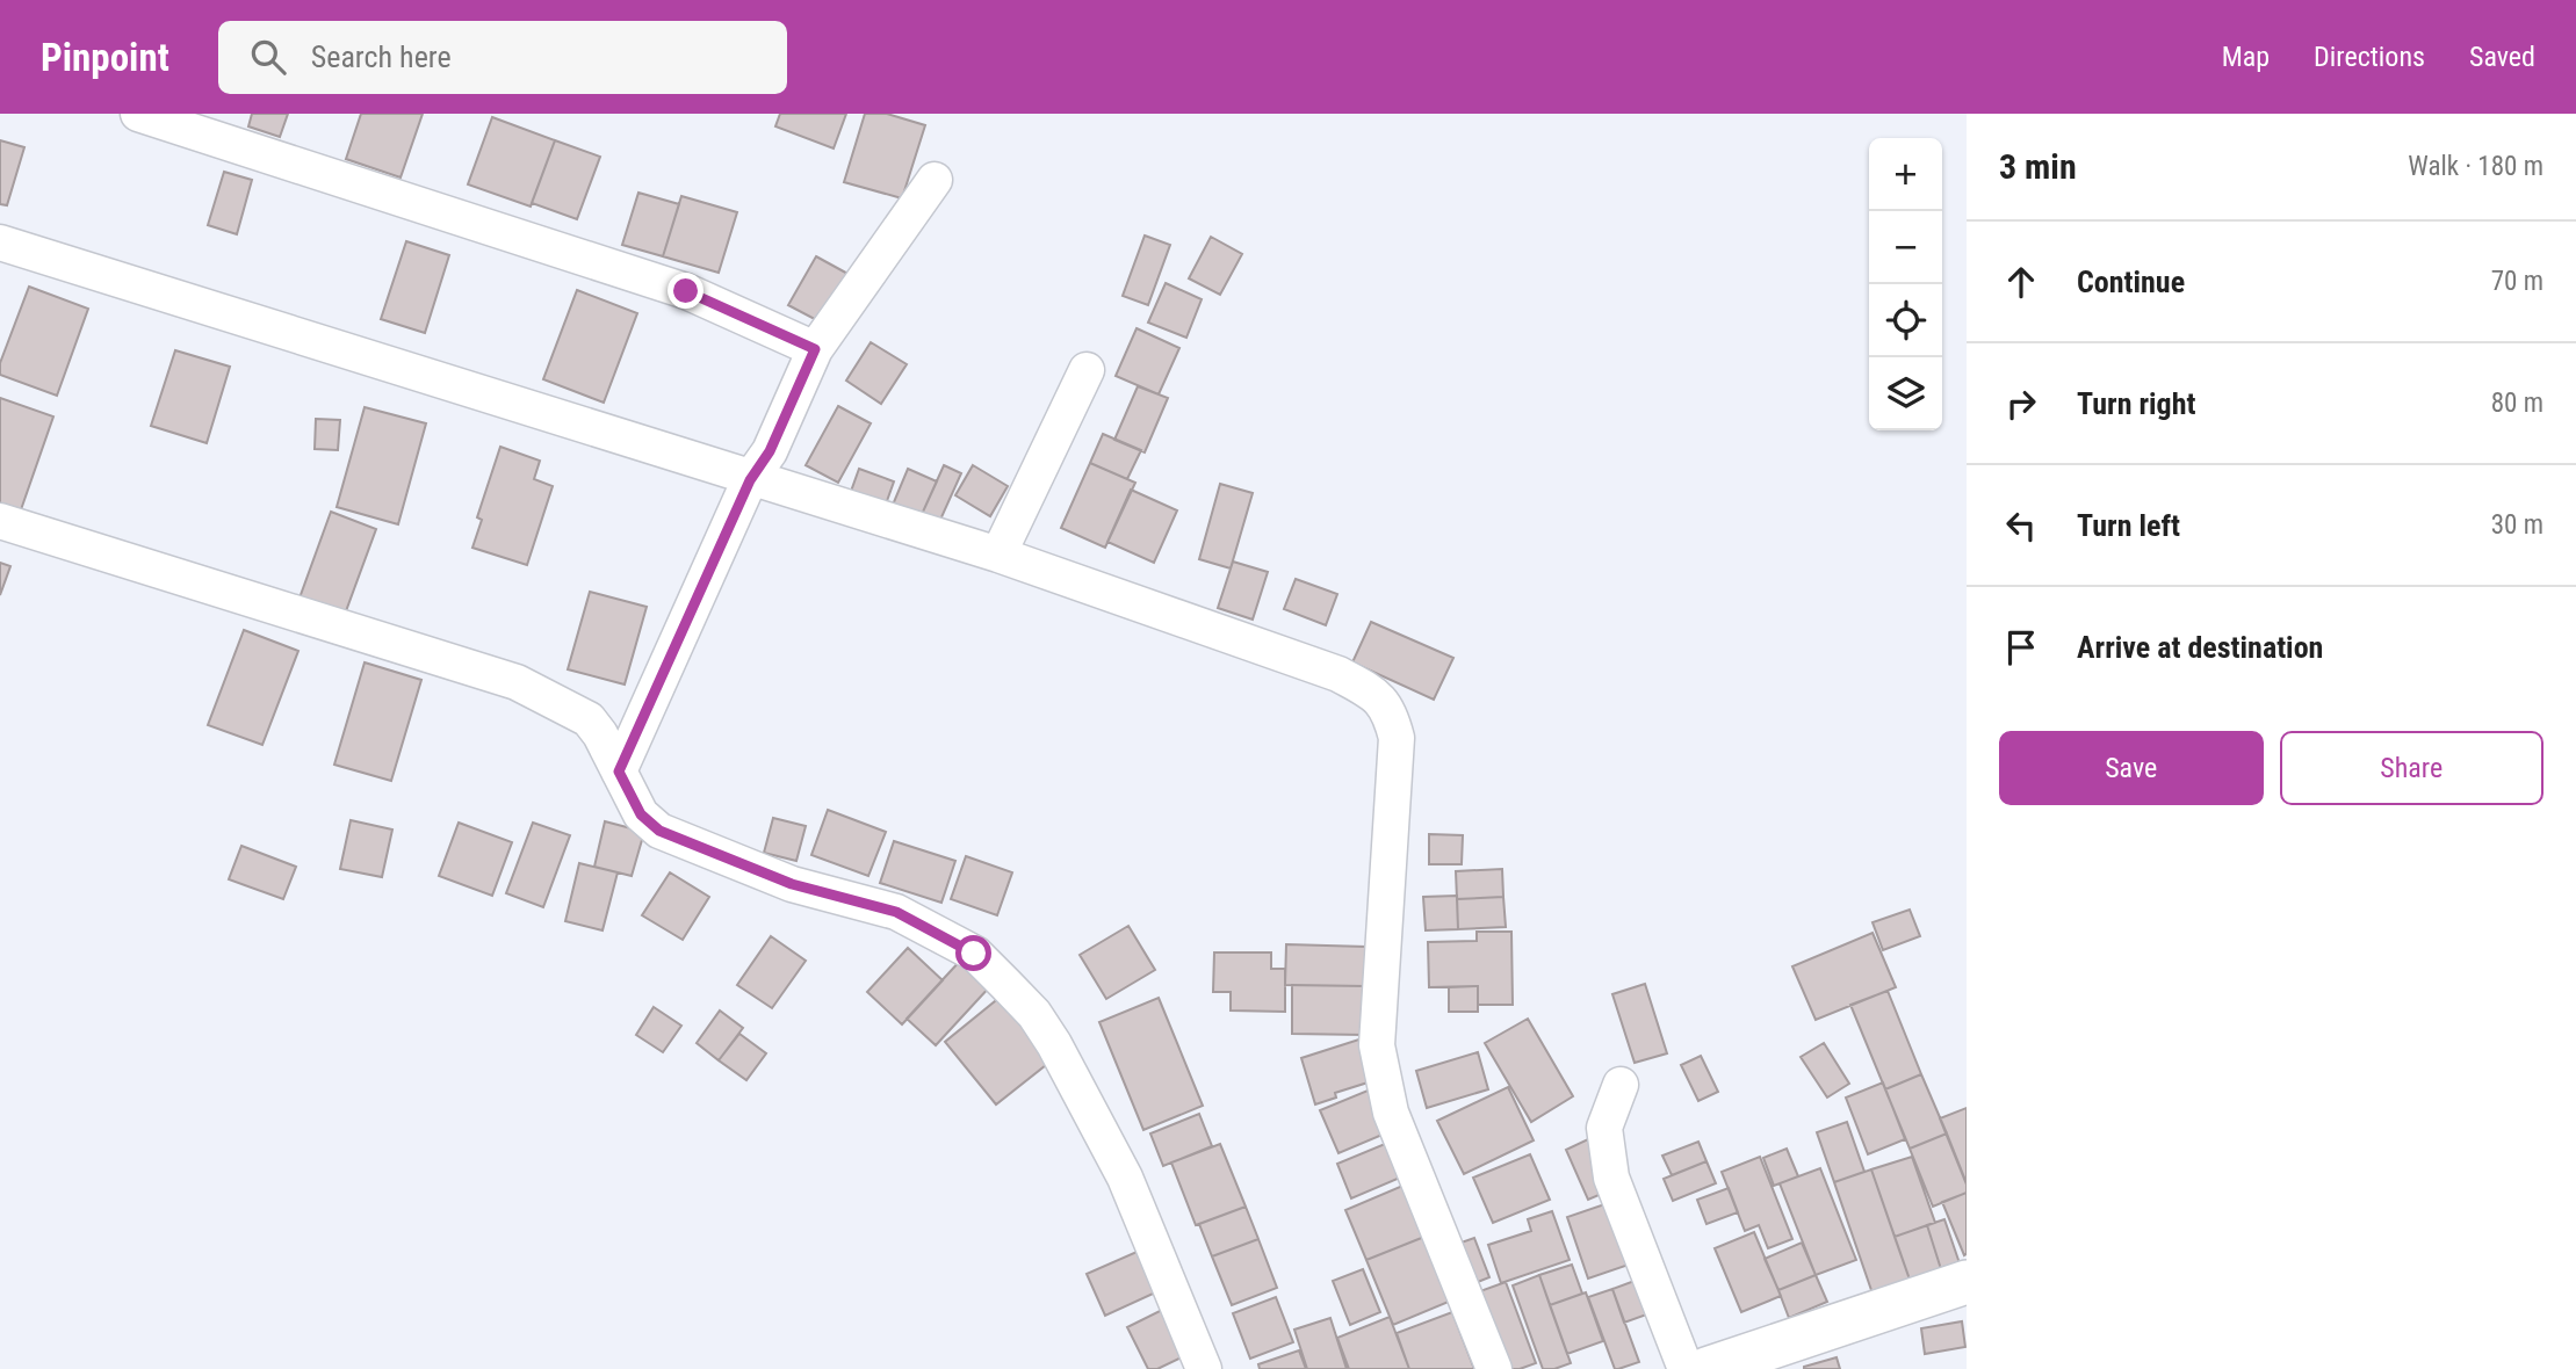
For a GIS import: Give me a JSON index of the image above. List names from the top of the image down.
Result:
{
  "page": {
    "header": "Pinpoint",
    "search": "Search here",
    "nav": ["Map", "Directions", "Saved"],
    "heading": ["3 min", "Walk · 180 m"],
    "map_buttons": ["+", "−"],
    "list": [
      ["Continue", "70 m"],
      ["Turn right", "80 m"],
      ["Turn left", "30 m"],
      "Arrive at destination"
    ],
    "buttons": ["Save", "Share"]
  }
}
